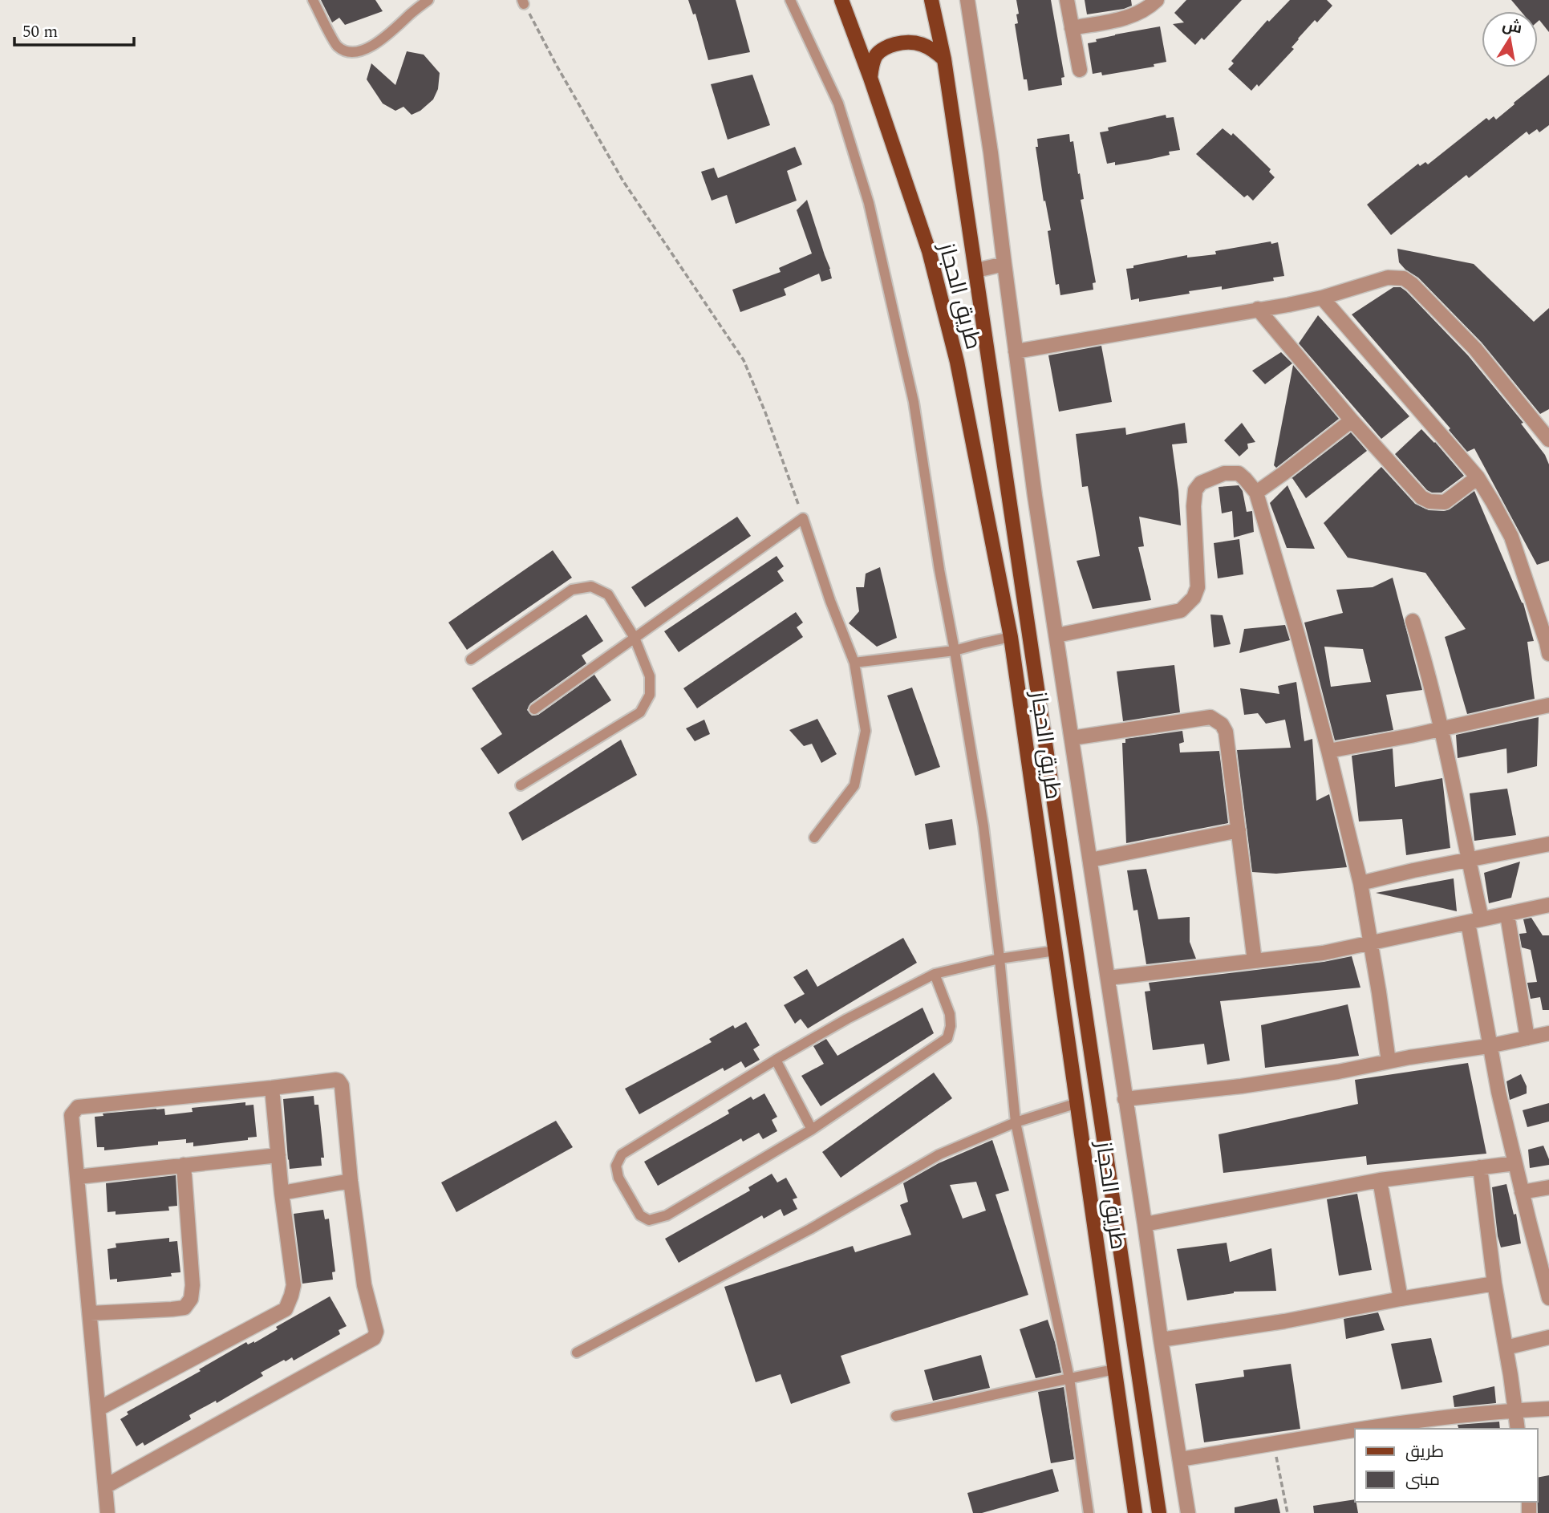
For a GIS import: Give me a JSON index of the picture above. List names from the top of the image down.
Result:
{
  "streets": {
    "main road": ["طريق الحجاز"]
  },
  "legend": ["طريق", "مبنى"],
  "scale_bar": "50 m",
  "north": "top"
}
